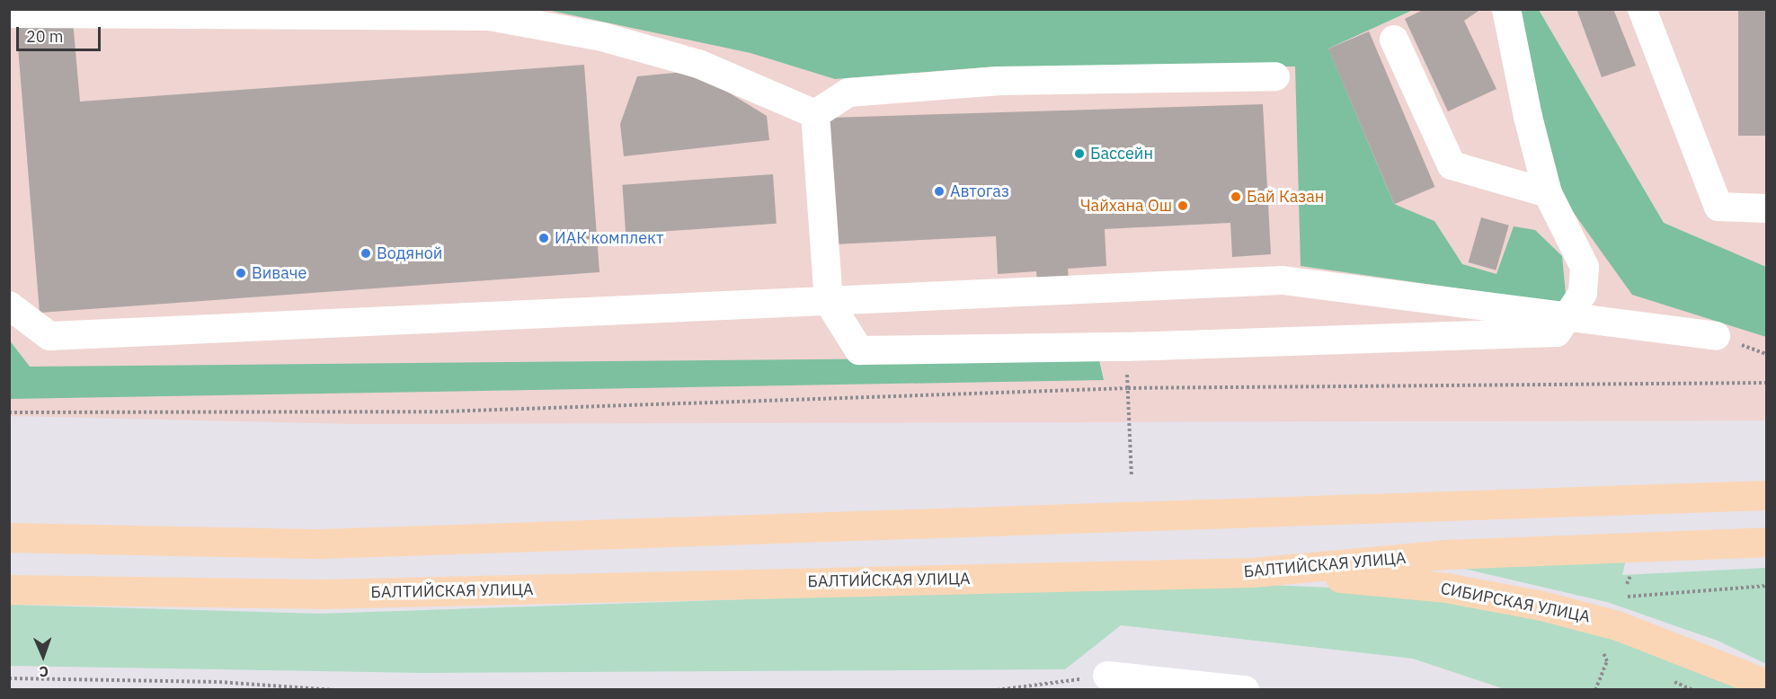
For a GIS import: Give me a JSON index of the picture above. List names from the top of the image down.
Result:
{
  "streets": {
    "main road": ["БАЛТИЙСКАЯ УЛИЦА", "СИБИРСКАЯ УЛИЦА"]
  },
  "crossings": [
    ["БАЛТИЙСКАЯ УЛИЦА", "СИБИРСКАЯ УЛИЦА"]
  ],
  "places": [
    "Бассейн",
    "Автогаз",
    "Бай Казан",
    "Чайхана Ош",
    "ИАК комплект",
    "Водяной",
    "Виваче"
  ],
  "scale_bar": "20 m",
  "north": "bottom"
}
